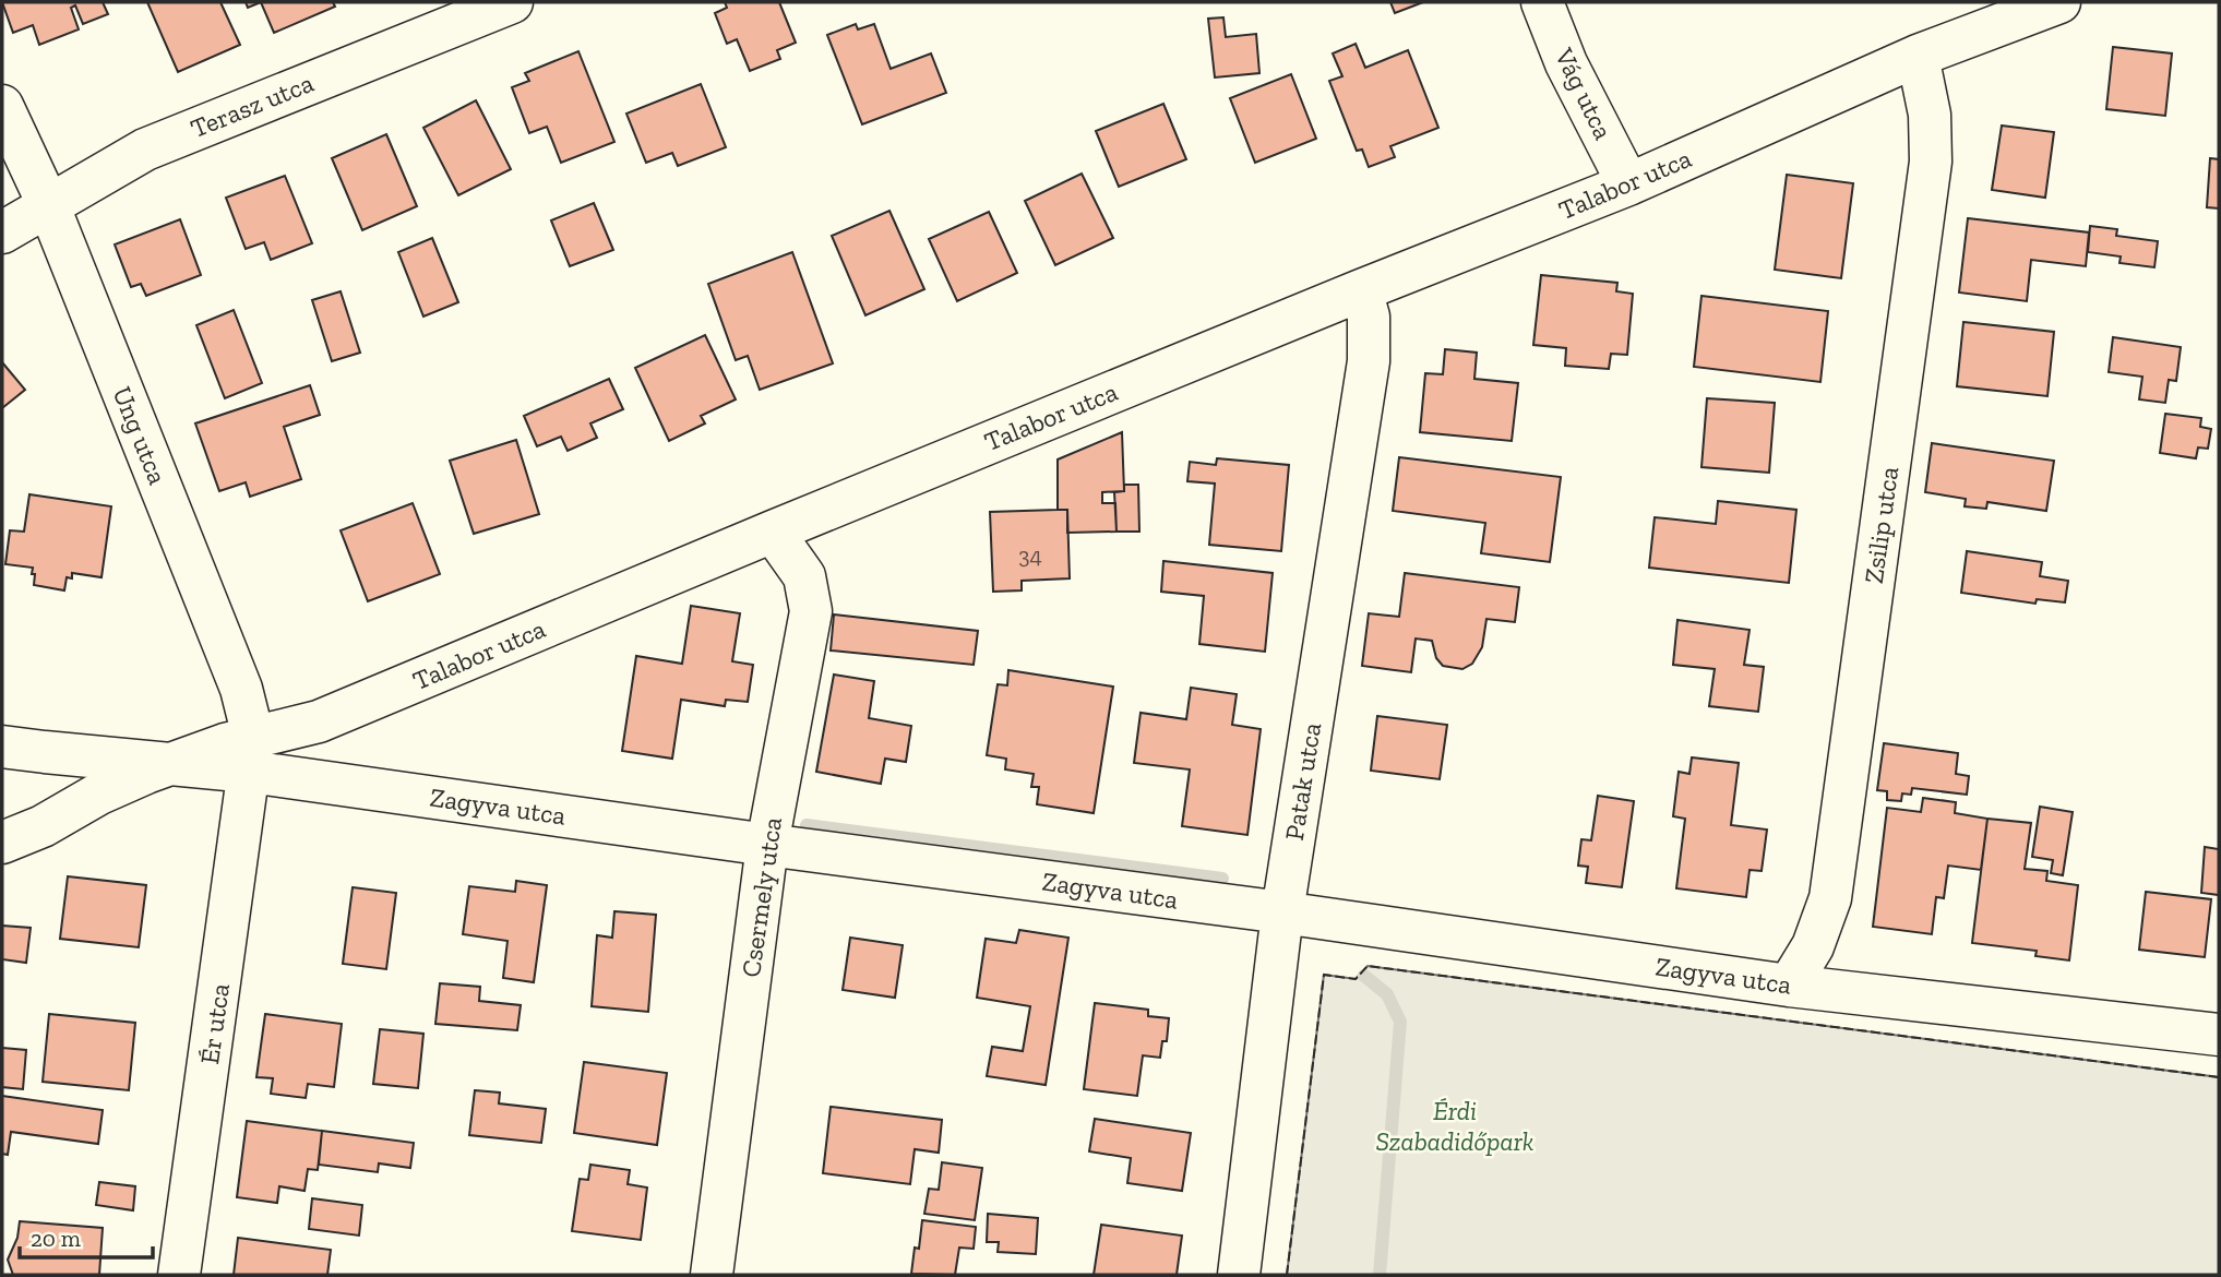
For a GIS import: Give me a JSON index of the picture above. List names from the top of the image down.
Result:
{
  "streets": {
    "street": [
      "Vág utca",
      "Terasz utca",
      "Talabor utca",
      "Ung utca",
      "Zsilip utca",
      "Patak utca",
      "Zagyva utca",
      "Csermely utca",
      "Ér utca"
    ]
  },
  "crossings": [
    ["Vág utca", "Talabor utca"],
    ["Terasz utca", "Ung utca"],
    ["Talabor utca", "Ung utca"],
    ["Talabor utca", "Zsilip utca"],
    ["Talabor utca", "Patak utca"],
    ["Talabor utca", "Zagyva utca"],
    ["Talabor utca", "Csermely utca"],
    ["Talabor utca", "Ér utca"],
    ["Ung utca", "Zagyva utca"],
    ["Ung utca", "Ér utca"],
    ["Zsilip utca", "Zagyva utca"],
    ["Patak utca", "Zagyva utca"],
    ["Zagyva utca", "Csermely utca"],
    ["Zagyva utca", "Ér utca"]
  ],
  "parks": ["Érdi Szabadidőpark"],
  "house_numbers": ["34"],
  "scale_bar": "20 m"
}
